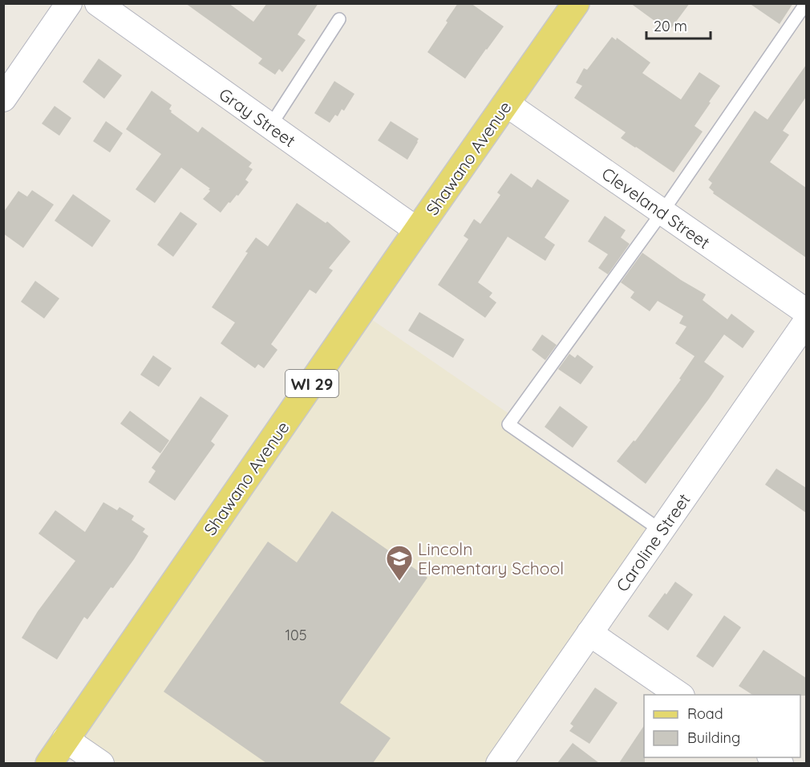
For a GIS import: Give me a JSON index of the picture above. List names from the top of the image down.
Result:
{
  "streets": {
    "main road": ["Shawano Avenue", "WI 29"],
    "street": ["Gray Street", "Cleveland Street", "Caroline Street"]
  },
  "crossings": [
    ["Gray Street", "Shawano Avenue"],
    ["Shawano Avenue", "Cleveland Street"]
  ],
  "places": {
    "school or university": ["Lincoln Elementary School"]
  },
  "house_numbers": ["105"],
  "legend": ["Road", "Building"],
  "scale_bar": "20 m"
}
